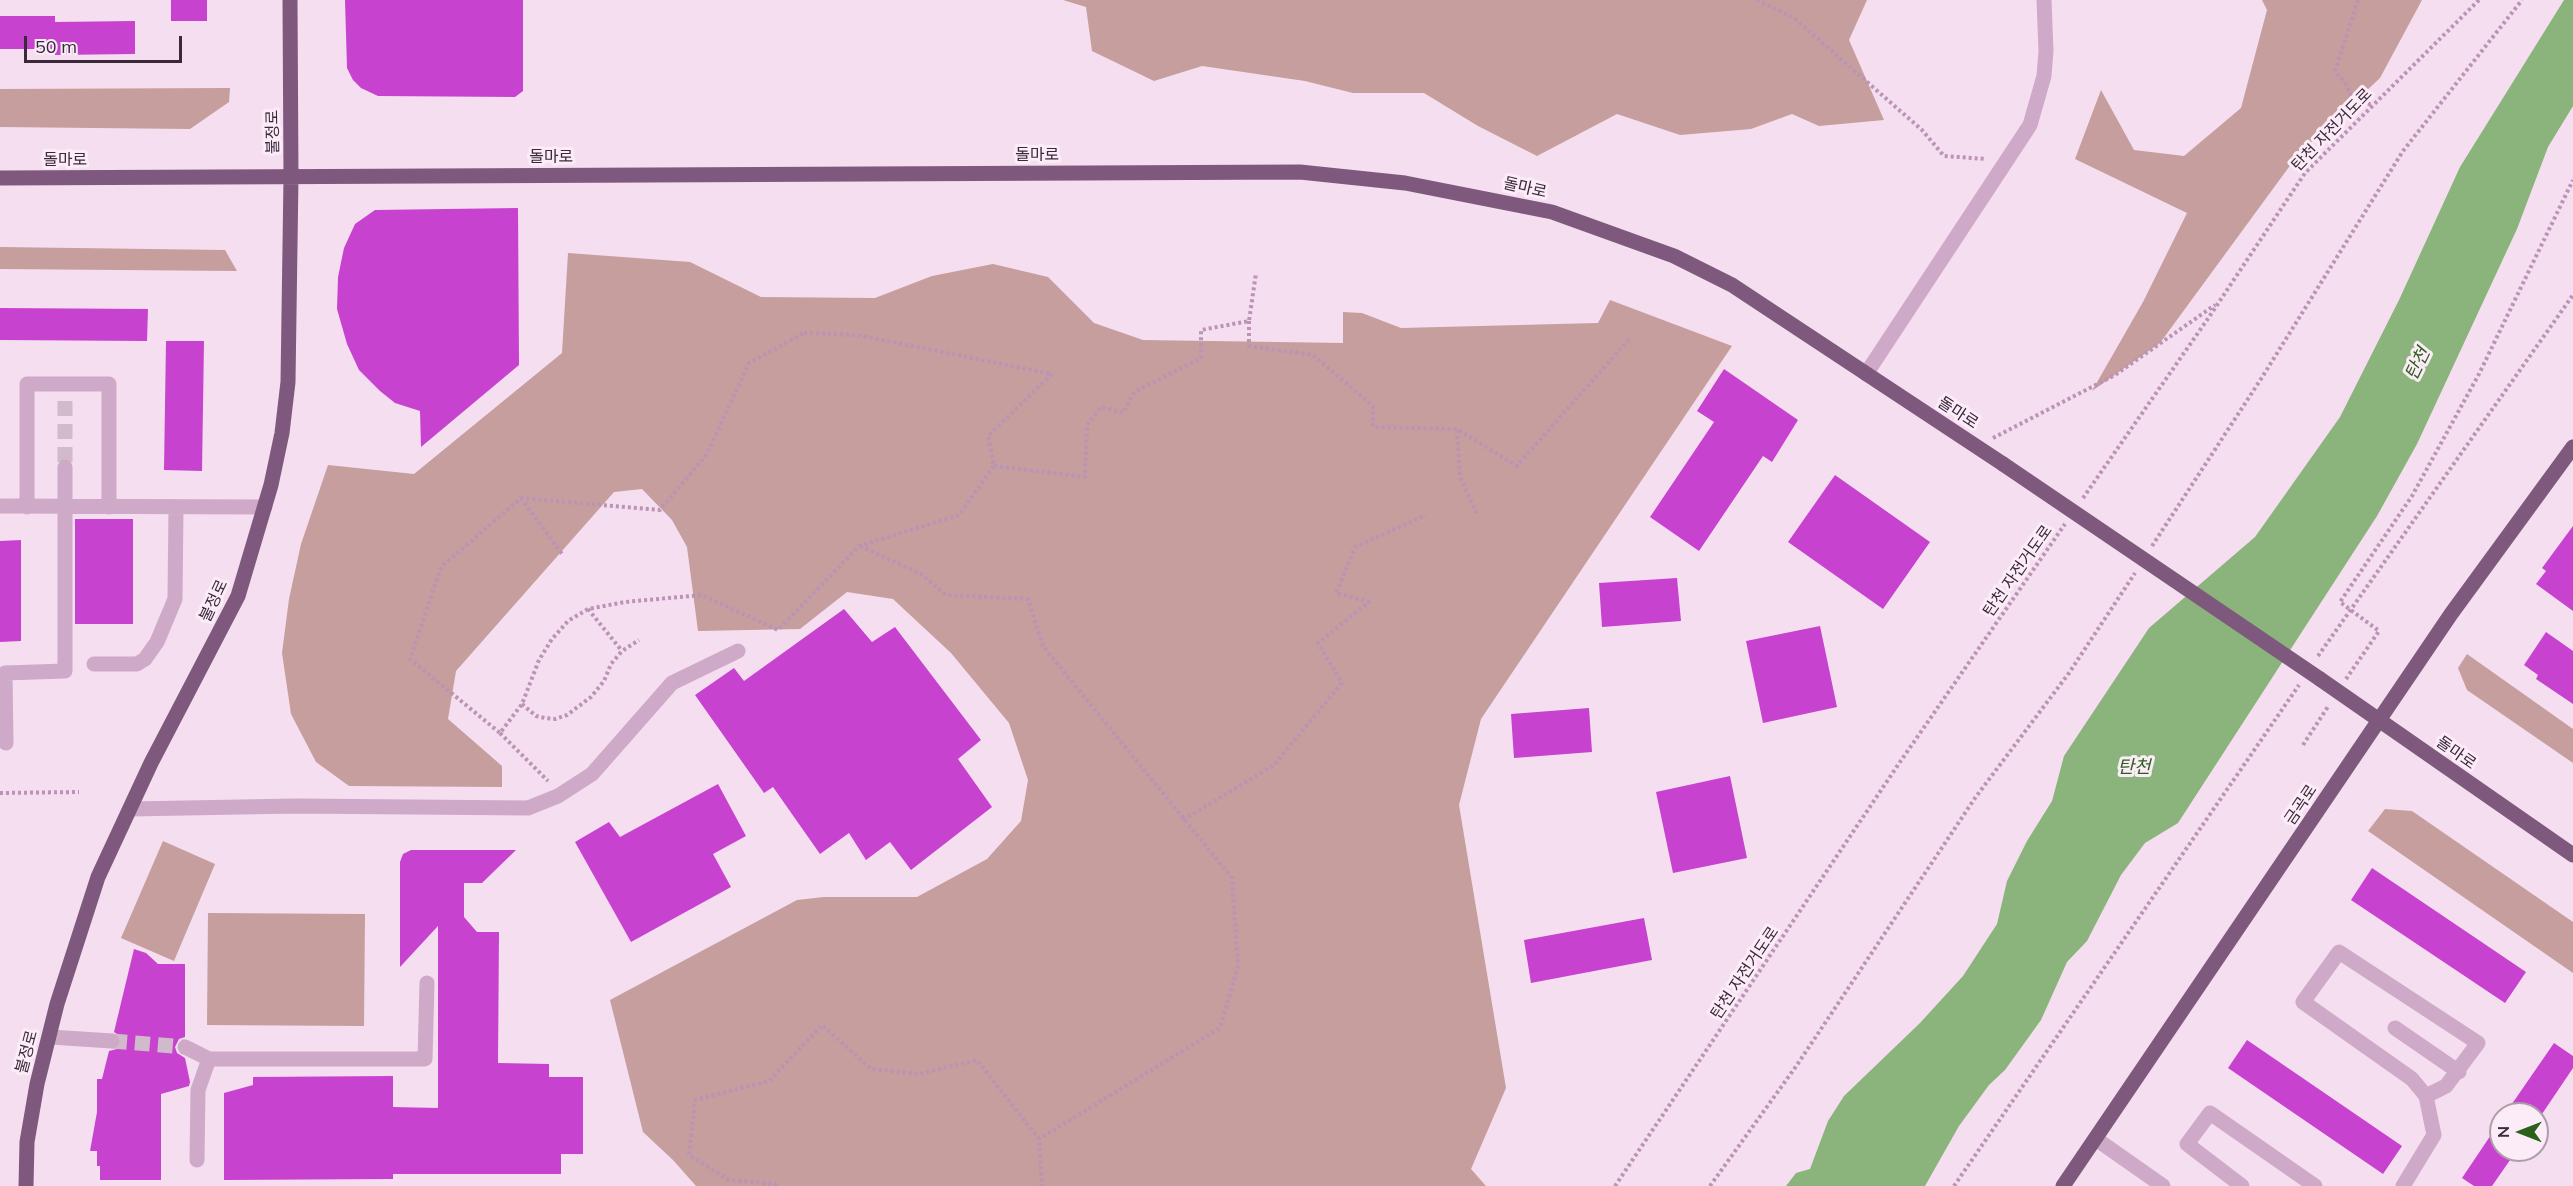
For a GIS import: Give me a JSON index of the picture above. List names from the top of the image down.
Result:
{
  "streets": {
    "main road": ["불정로", "돌마로", "금곡로"],
    "path": ["탄천 자전거도로"]
  },
  "crossings": [
    ["불정로", "돌마로"],
    ["돌마로", "금곡로"]
  ],
  "water": ["탄천"],
  "scale_bar": "50 m",
  "north": "left"
}
